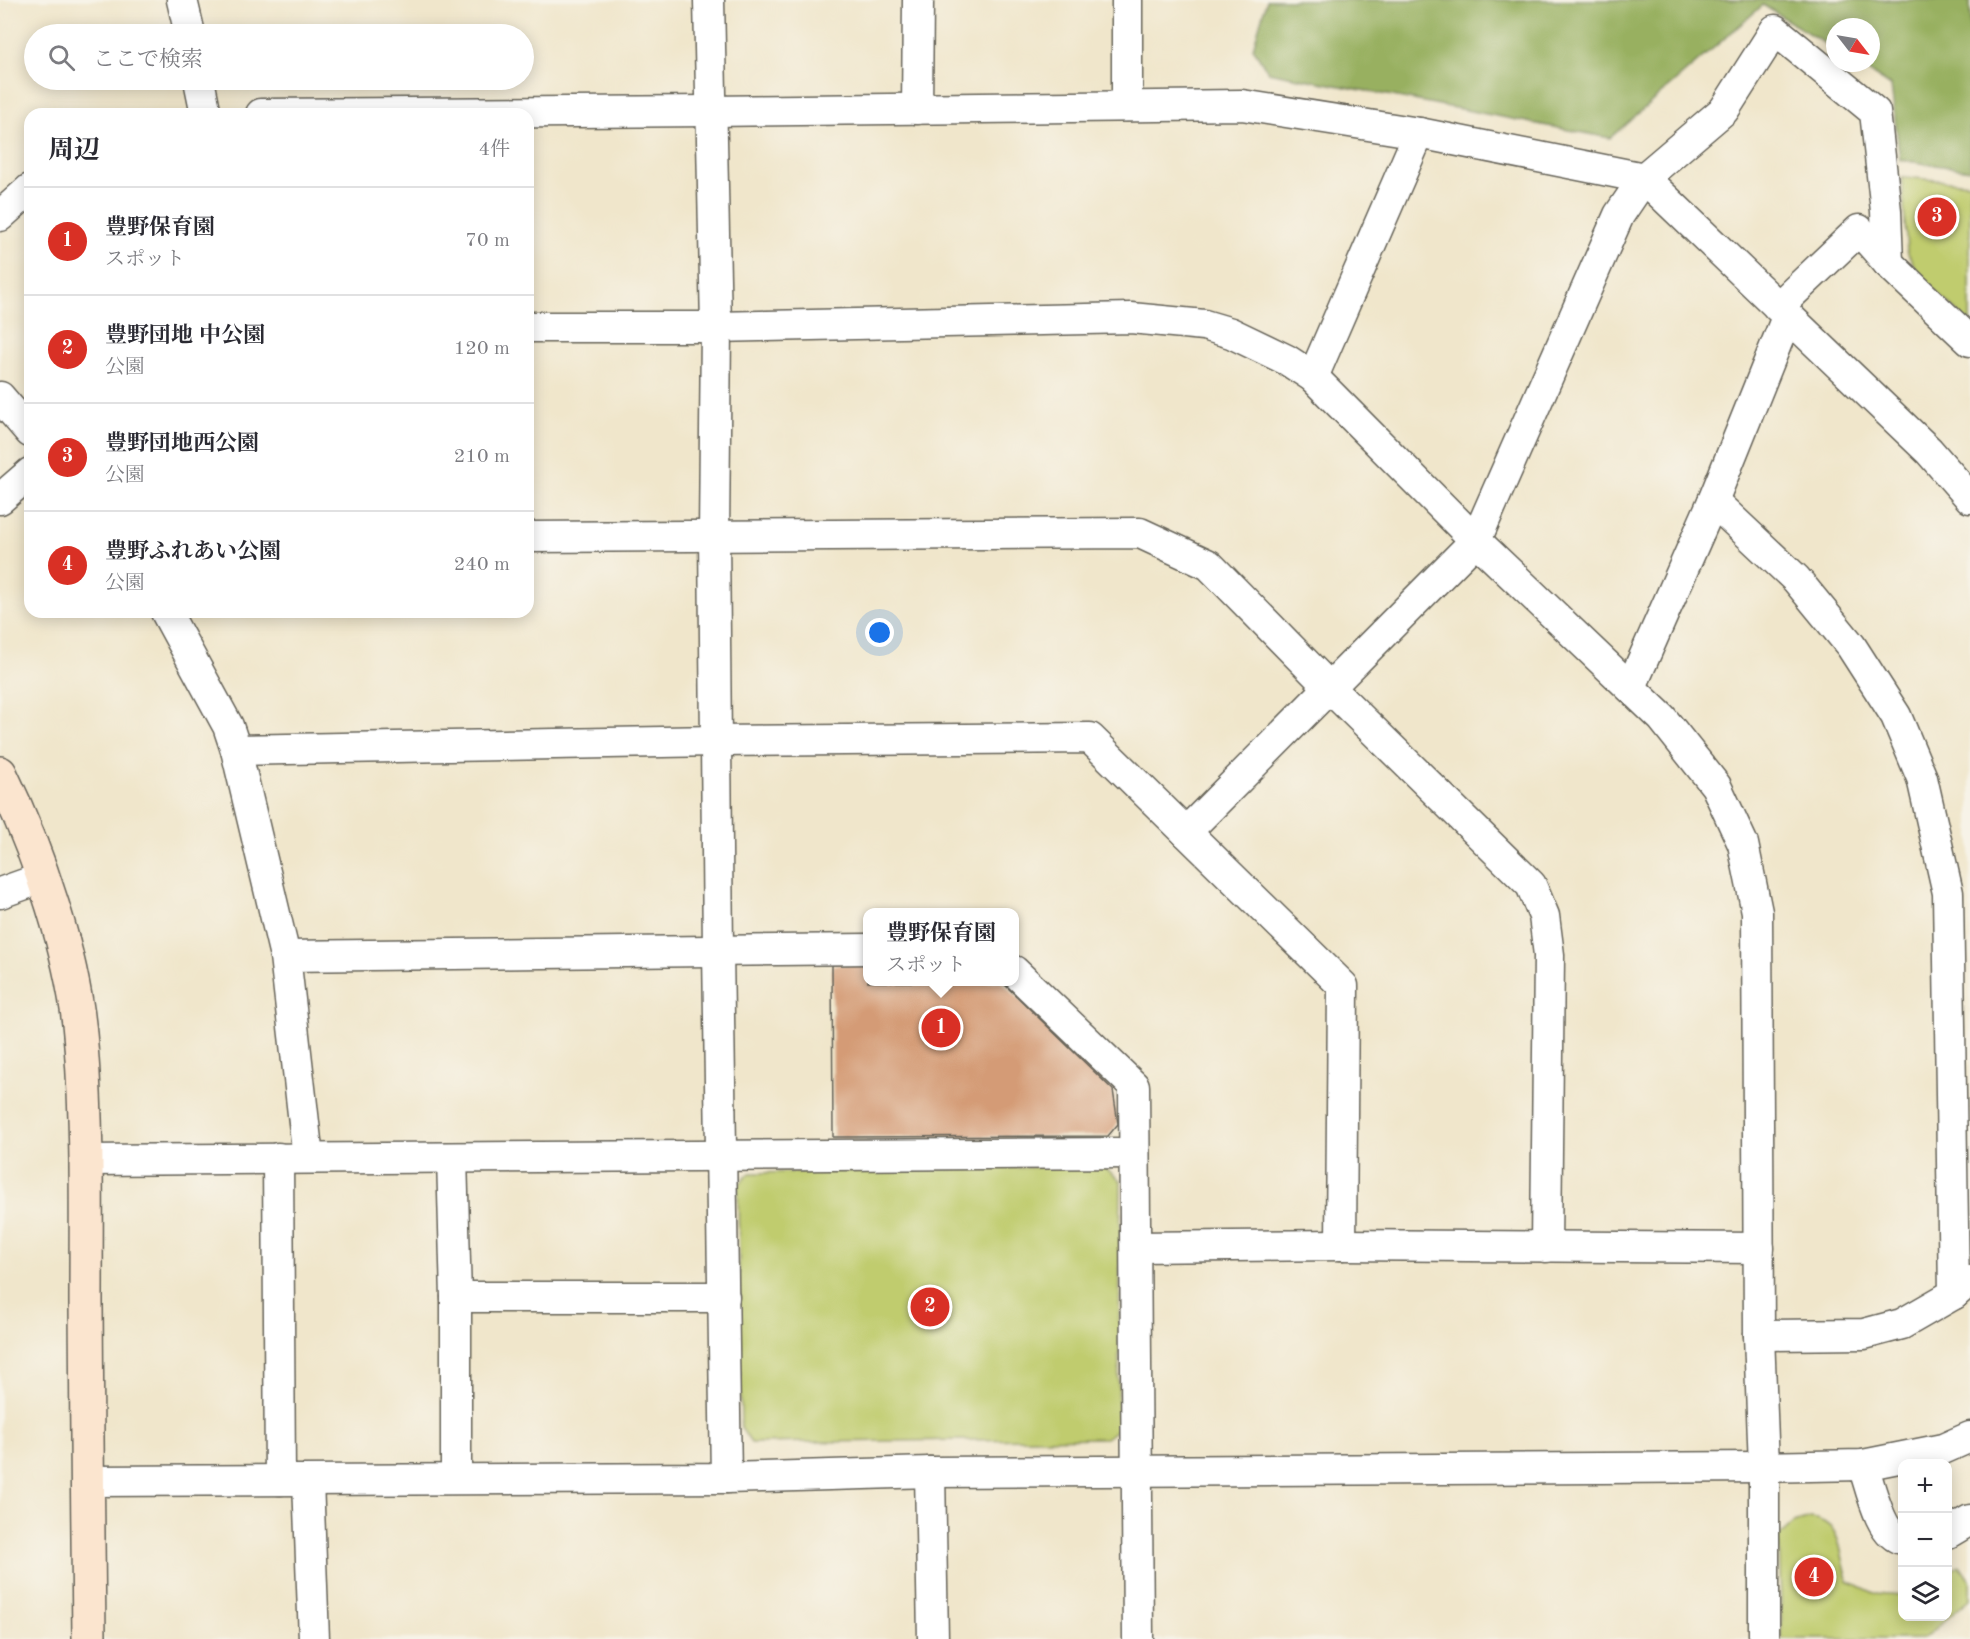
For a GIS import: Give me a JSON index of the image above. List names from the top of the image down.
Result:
{
  "north": "bottom right",
  "page": {
    "search": "ここで検索",
    "heading": ["周辺", "4件"],
    "list": [
      {
        "mark": "1",
        "name": "豊野保育園",
        "note": "スポット",
        "value": "70 m"
      },
      {
        "mark": "2",
        "name": "豊野団地 中公園",
        "note": "公園",
        "value": "120 m"
      },
      {
        "mark": "3",
        "name": "豊野団地西公園",
        "note": "公園",
        "value": "210 m"
      },
      {
        "mark": "4",
        "name": "豊野ふれあい公園",
        "note": "公園",
        "value": "240 m"
      }
    ],
    "pins": [
      "3",
      "1",
      "2",
      "4"
    ],
    "popup": ["豊野保育園", "スポット"],
    "map_buttons": ["+", "−"]
  }
}
